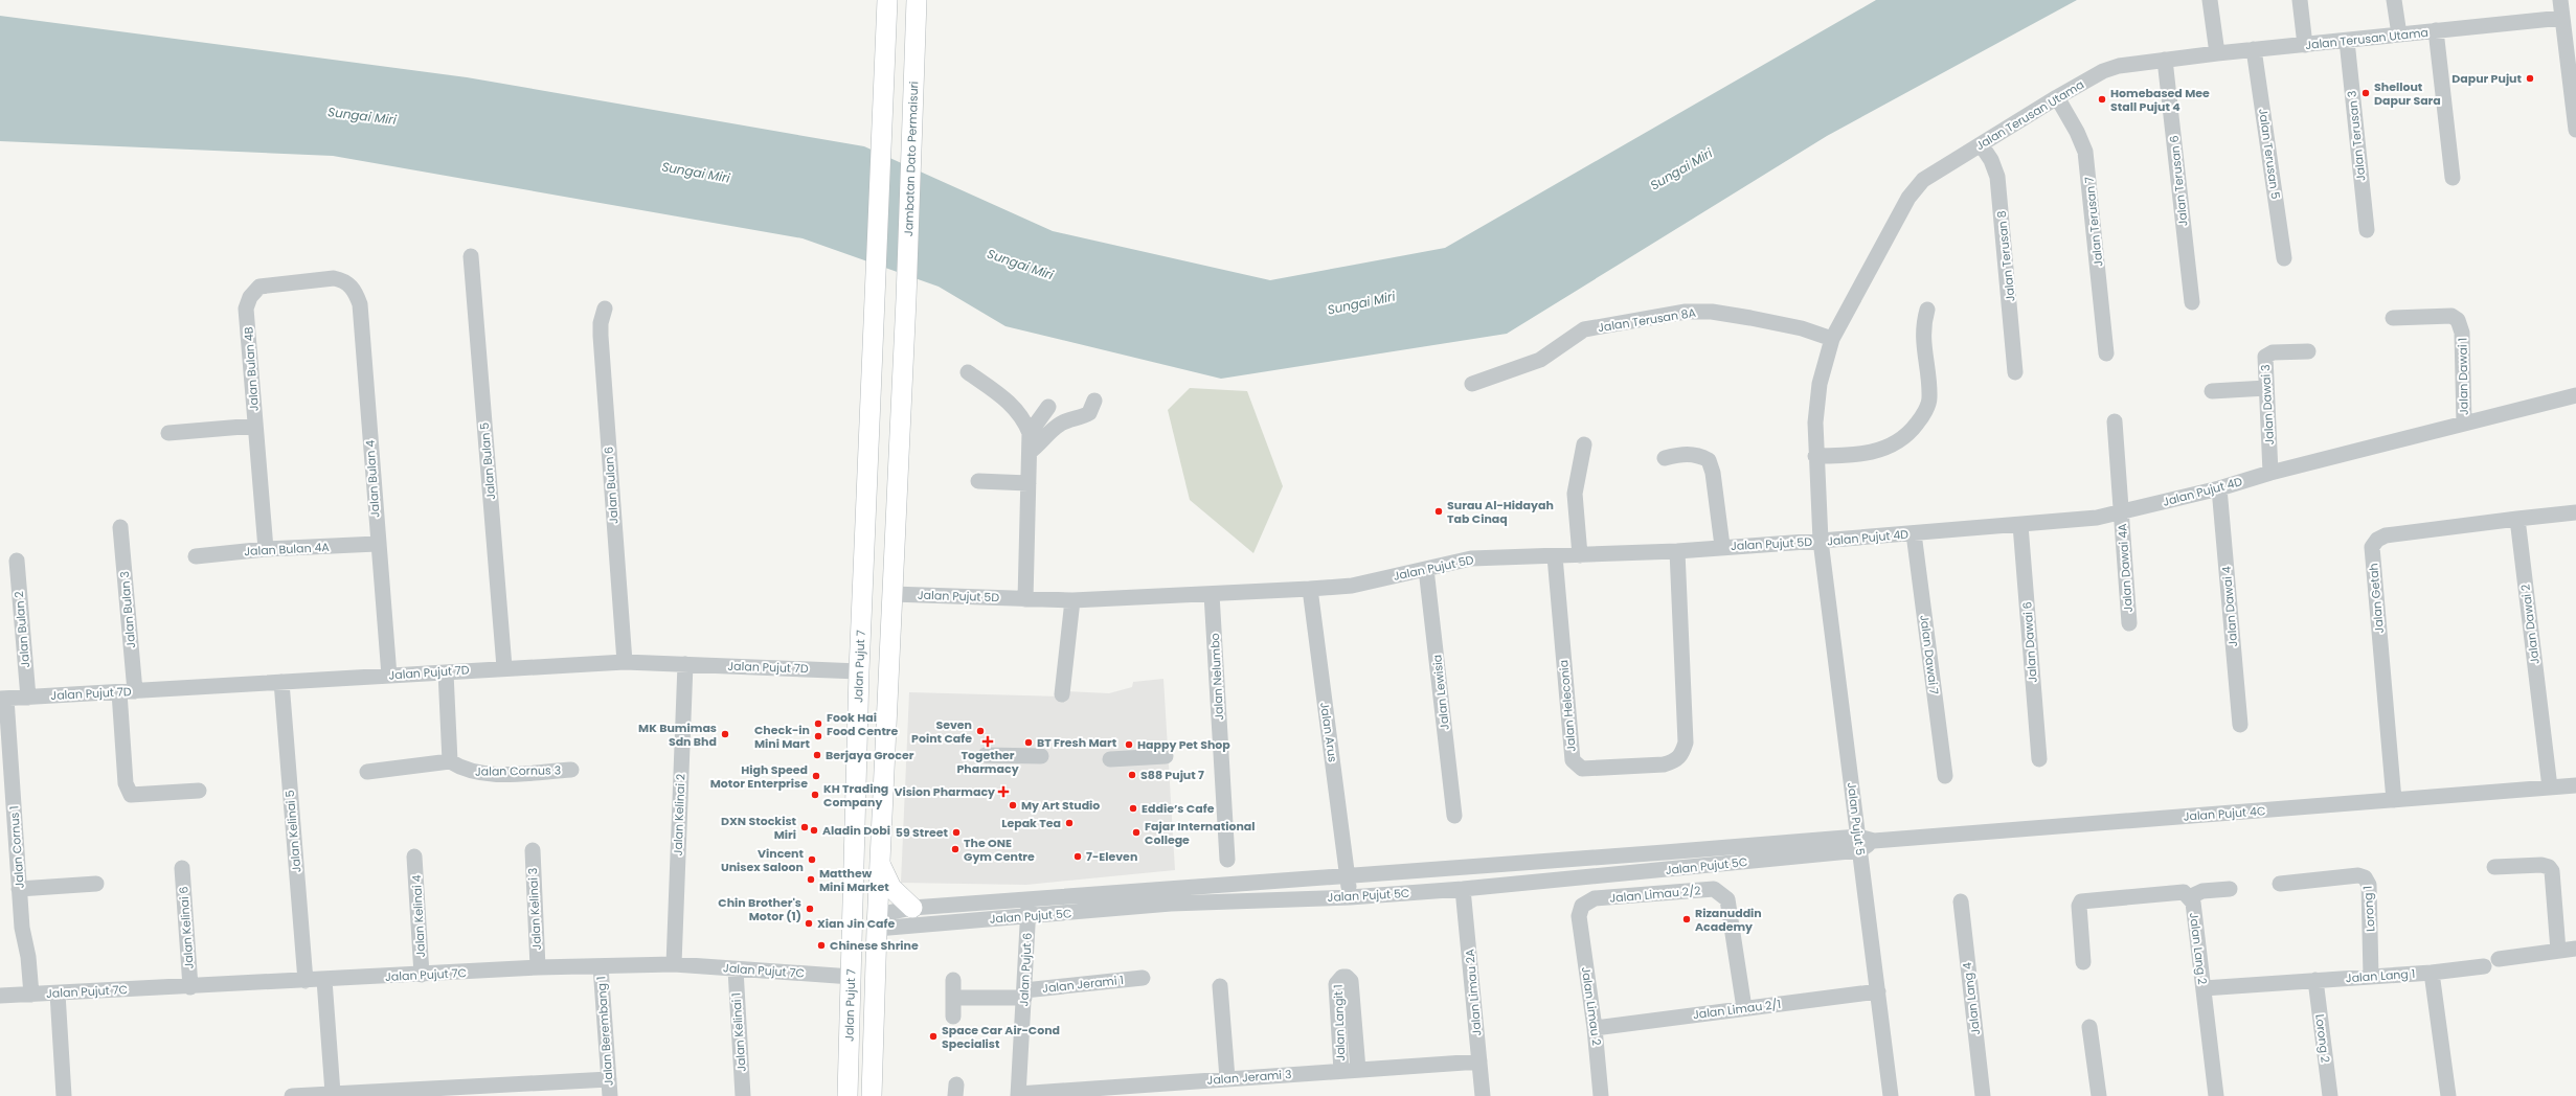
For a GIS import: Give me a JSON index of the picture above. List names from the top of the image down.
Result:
{
  "streets": {
    "main road": ["Jambatan Dato Permaisuri", "Jalan Pujut 7"],
    "street": [
      "Jalan Terusan Utama",
      "Jalan Terusan 3",
      "Jalan Terusan 5",
      "Jalan Terusan 6",
      "Jalan Terusan 7",
      "Jalan Terusan 8",
      "Jalan Terusan 8A",
      "Jalan Bulan 4B",
      "Jalan Dawai 1",
      "Jalan Dawai 3",
      "Jalan Bulan 5",
      "Jalan Bulan 4",
      "Jalan Bulan 6",
      "Jalan Pujut 4D",
      "Jalan Pujut 5D",
      "Jalan Bulan 4A",
      "Jalan Dawai 4A",
      "Jalan Getah",
      "Jalan Dawai 4",
      "Jalan Bulan 3",
      "Jalan Dawai 2",
      "Jalan Bulan 2",
      "Jalan Dawai 6",
      "Jalan Dawai 7",
      "Jalan Pujut 7D",
      "Jalan Nelumbo",
      "Jalan Lewisia",
      "Jalan Heleconia",
      "Jalan Arus",
      "Jalan Cornus 3",
      "Jalan Pujut 4C",
      "Jalan Kelinai 2",
      "Jalan Pujut 5",
      "Jalan Kelinai 5",
      "Jalan Cornus 1",
      "Jalan Pujut 5C",
      "Jalan Limau 2/2",
      "Jalan Kelinai 3",
      "Lorong 1",
      "Jalan Kelinai 4",
      "Jalan Kelinai 6",
      "Jalan Lang 2",
      "Jalan Pujut 6",
      "Jalan Pujut 7C",
      "Jalan Lang 1",
      "Jalan Jerami 1",
      "Jalan Limau 2A",
      "Jalan Lang 4",
      "Jalan Limau 2",
      "Jalan Limau 2/1",
      "Jalan Langit 1",
      "Jalan Berembang 1",
      "Jalan Kelinai 1",
      "Lorong 2",
      "Jalan Jerami 3"
    ]
  },
  "crossings": [
    ["Jalan Terusan Utama", "Jalan Terusan 3"],
    ["Jalan Terusan Utama", "Jalan Terusan 5"],
    ["Jalan Terusan Utama", "Jalan Terusan 6"],
    ["Jalan Terusan Utama", "Jalan Terusan 7"],
    ["Jalan Terusan Utama", "Jalan Terusan 8"],
    ["Jalan Terusan Utama", "Jalan Terusan 8A"],
    ["Jalan Terusan Utama", "Jalan Pujut 4D"],
    ["Jalan Terusan Utama", "Jalan Pujut 5D"],
    ["Jalan Terusan Utama", "Jalan Pujut 5"],
    ["Jambatan Dato Permaisuri", "Jalan Pujut 7"],
    ["Jalan Bulan 4B", "Jalan Bulan 4"],
    ["Jalan Bulan 4B", "Jalan Bulan 4A"],
    ["Jalan Dawai 1", "Jalan Pujut 4D"],
    ["Jalan Dawai 3", "Jalan Pujut 4D"],
    ["Jalan Bulan 5", "Jalan Pujut 7D"],
    ["Jalan Bulan 4", "Jalan Bulan 4A"],
    ["Jalan Bulan 4", "Jalan Pujut 7D"],
    ["Jalan Bulan 6", "Jalan Pujut 7D"],
    ["Jalan Pujut 4D", "Jalan Pujut 5D"],
    ["Jalan Pujut 4D", "Jalan Dawai 4A"],
    ["Jalan Pujut 4D", "Jalan Dawai 4"],
    ["Jalan Pujut 4D", "Jalan Dawai 6"],
    ["Jalan Pujut 4D", "Jalan Dawai 7"],
    ["Jalan Pujut 4D", "Jalan Pujut 5"],
    ["Jalan Pujut 5D", "Jalan Pujut 7"],
    ["Jalan Pujut 5D", "Jalan Nelumbo"],
    ["Jalan Pujut 5D", "Jalan Lewisia"],
    ["Jalan Pujut 5D", "Jalan Heleconia"],
    ["Jalan Pujut 5D", "Jalan Arus"],
    ["Jalan Pujut 5D", "Jalan Pujut 5"],
    ["Jalan Getah", "Jalan Dawai 2"],
    ["Jalan Getah", "Jalan Pujut 4C"],
    ["Jalan Bulan 3", "Jalan Pujut 7D"],
    ["Jalan Dawai 2", "Jalan Pujut 4C"],
    ["Jalan Bulan 2", "Jalan Pujut 7D"],
    ["Jalan Pujut 7", "Jalan Pujut 7D"],
    ["Jalan Pujut 7", "Jalan Pujut 5C"],
    ["Jalan Pujut 7", "Jalan Pujut 7C"],
    ["Jalan Pujut 7D", "Jalan Kelinai 2"],
    ["Jalan Pujut 7D", "Jalan Kelinai 5"],
    ["Jalan Pujut 7D", "Jalan Cornus 1"],
    ["Jalan Arus", "Jalan Pujut 5C"],
    ["Jalan Pujut 4C", "Jalan Pujut 5"],
    ["Jalan Pujut 4C", "Jalan Pujut 5C"],
    ["Jalan Kelinai 2", "Jalan Pujut 7C"],
    ["Jalan Pujut 5", "Jalan Pujut 5C"],
    ["Jalan Pujut 5", "Jalan Limau 2/1"],
    ["Jalan Kelinai 5", "Jalan Pujut 7C"],
    ["Jalan Cornus 1", "Jalan Pujut 7C"],
    ["Jalan Pujut 5C", "Jalan Pujut 6"],
    ["Jalan Pujut 5C", "Jalan Limau 2A"],
    ["Jalan Limau 2/2", "Jalan Limau 2"],
    ["Jalan Limau 2/2", "Jalan Limau 2/1"],
    ["Jalan Kelinai 3", "Jalan Pujut 7C"],
    ["Lorong 1", "Jalan Lang 1"],
    ["Jalan Kelinai 4", "Jalan Pujut 7C"],
    ["Jalan Kelinai 6", "Jalan Pujut 7C"],
    ["Jalan Lang 2", "Jalan Lang 1"],
    ["Jalan Pujut 6", "Jalan Jerami 1"],
    ["Jalan Pujut 6", "Jalan Jerami 3"],
    ["Jalan Pujut 7C", "Jalan Berembang 1"],
    ["Jalan Pujut 7C", "Jalan Kelinai 1"],
    ["Jalan Lang 1", "Lorong 2"],
    ["Jalan Limau 2A", "Jalan Jerami 3"],
    ["Jalan Limau 2", "Jalan Limau 2/1"],
    ["Jalan Langit 1", "Jalan Jerami 3"]
  ],
  "water": ["Sungai Miri"],
  "places": {
    "other": [
      "Dapur Pujut",
      "Shellout Dapur Sara",
      "Homebased Mee Stall Pujut 4",
      "Surau Al-Hidayah Tab Cinaq",
      "Fook Hai Food Centre",
      "Seven Point Cafe",
      "MK Bumimas Sdn Bhd",
      "Check-in Mini Mart",
      "BT Fresh Mart",
      "Happy Pet Shop",
      "Berjaya Grocer",
      "S88 Pujut 7",
      "High Speed Motor Enterprise",
      "KH Trading Company",
      "My Art Studio",
      "Eddie’s Cafe",
      "Lepak Tea",
      "DXN Stockist Miri",
      "Aladin Dobi",
      "59 Street",
      "Fajar International College",
      "The ONE Gym Centre",
      "7-Eleven",
      "Vincent Unisex Saloon",
      "Matthew Mini Market",
      "Chin Brother's Motor (1)",
      "Rizanuddin Academy",
      "Xian Jin Cafe",
      "Chinese Shrine",
      "Space Car Air-Cond Specialist"
    ],
    "health": ["Together Pharmacy", "Vision Pharmacy"]
  }
}
